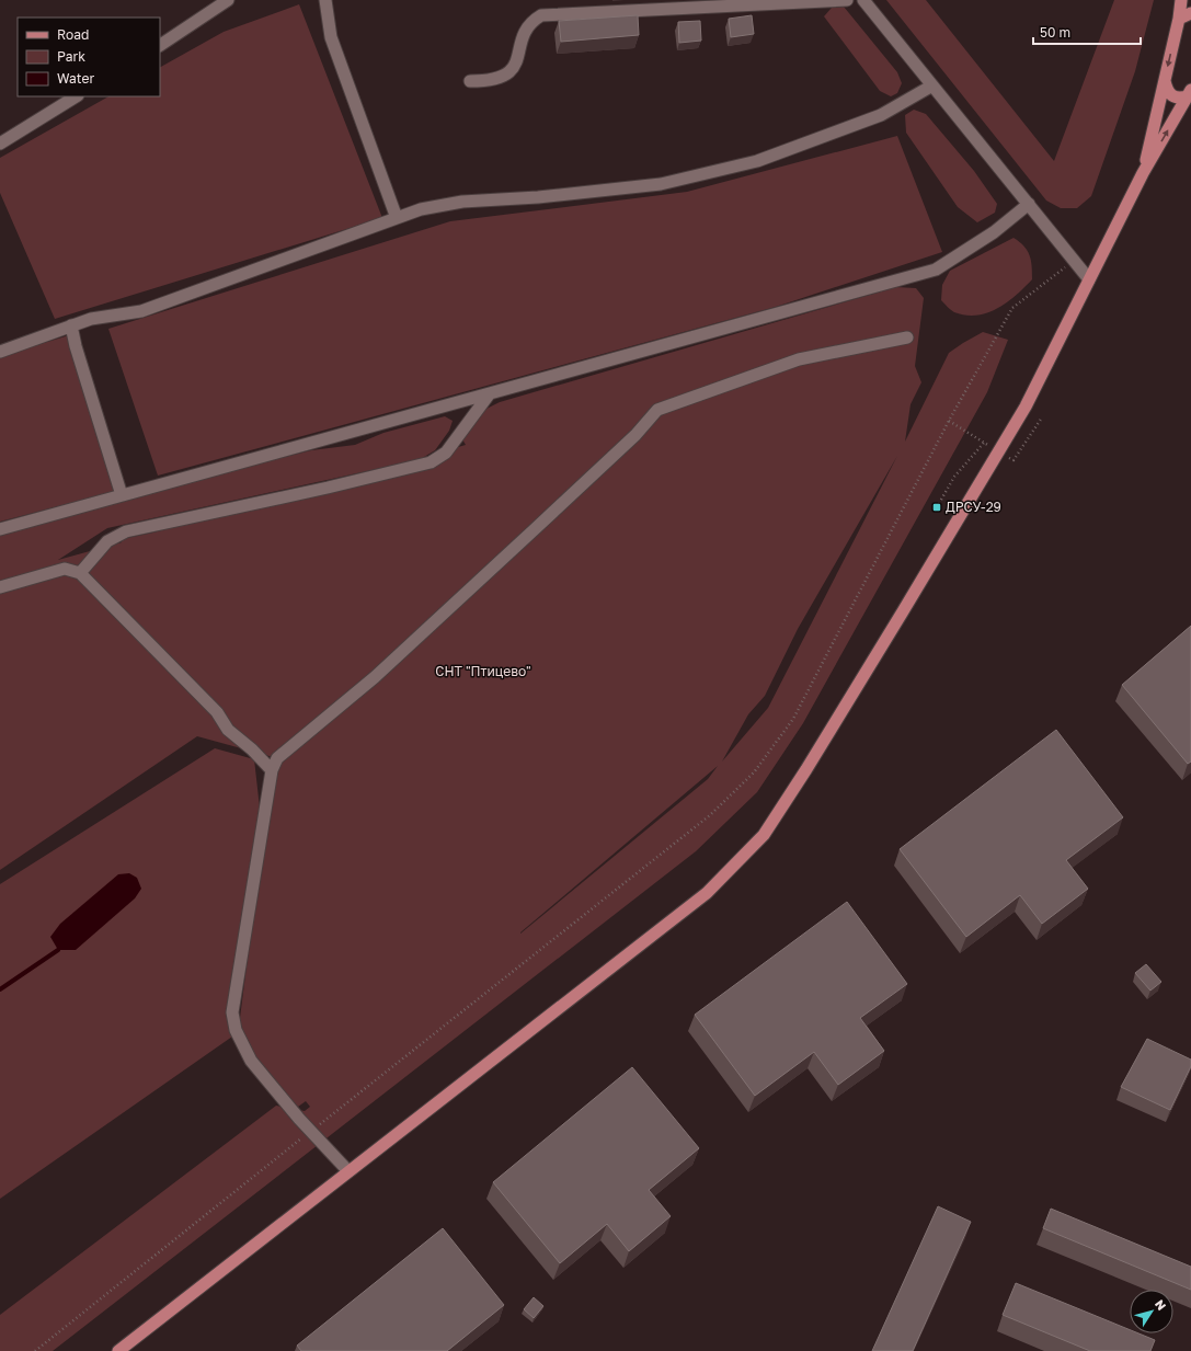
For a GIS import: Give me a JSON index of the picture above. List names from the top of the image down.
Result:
{
  "parks": ["СНТ \"Птицево\""],
  "places": {
    "transit": ["ДРСУ-29"]
  },
  "legend": ["Road", "Park", "Water"],
  "scale_bar": "50 m",
  "north": "top right"
}
